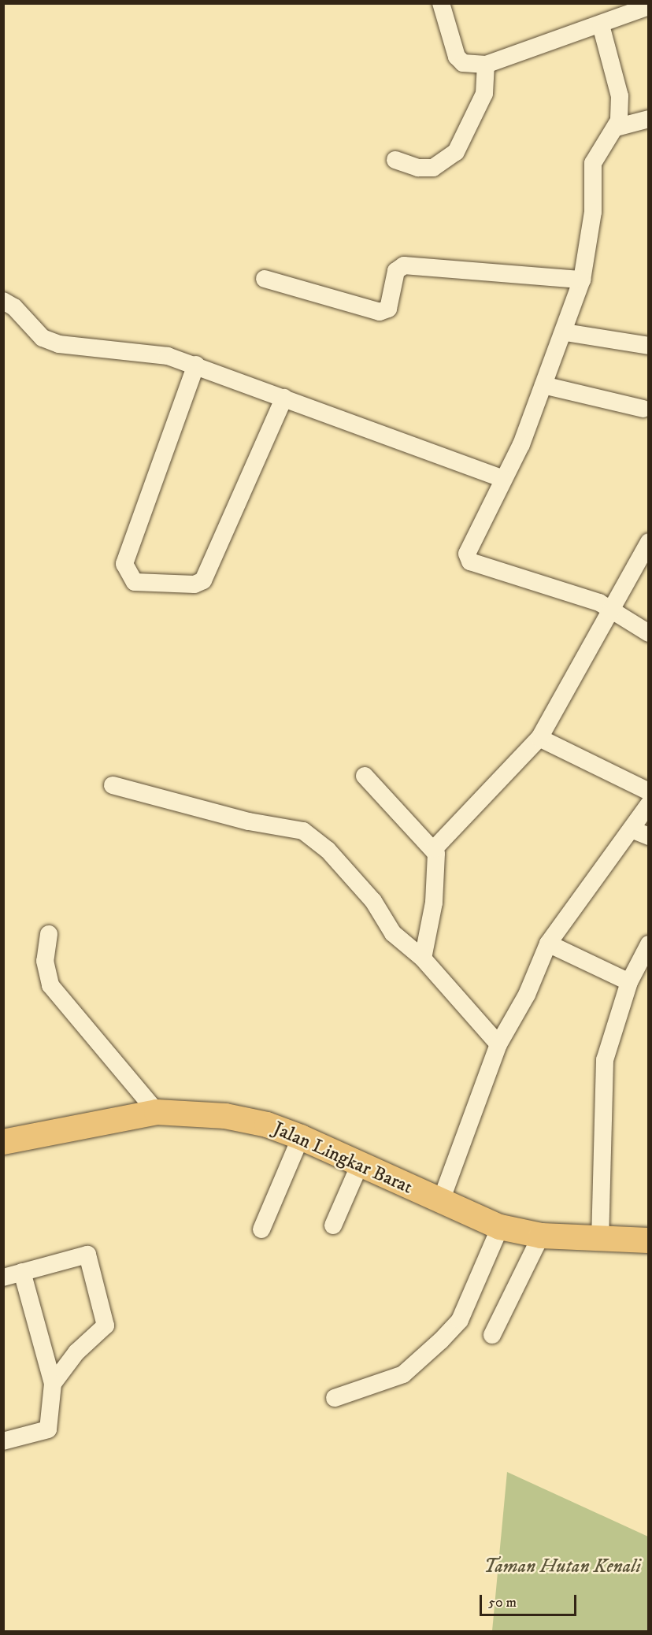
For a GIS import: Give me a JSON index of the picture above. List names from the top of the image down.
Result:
{
  "streets": {
    "highway": ["Jalan Lingkar Barat"]
  },
  "parks": ["Taman Hutan Kenali"],
  "scale_bar": "50 m"
}
